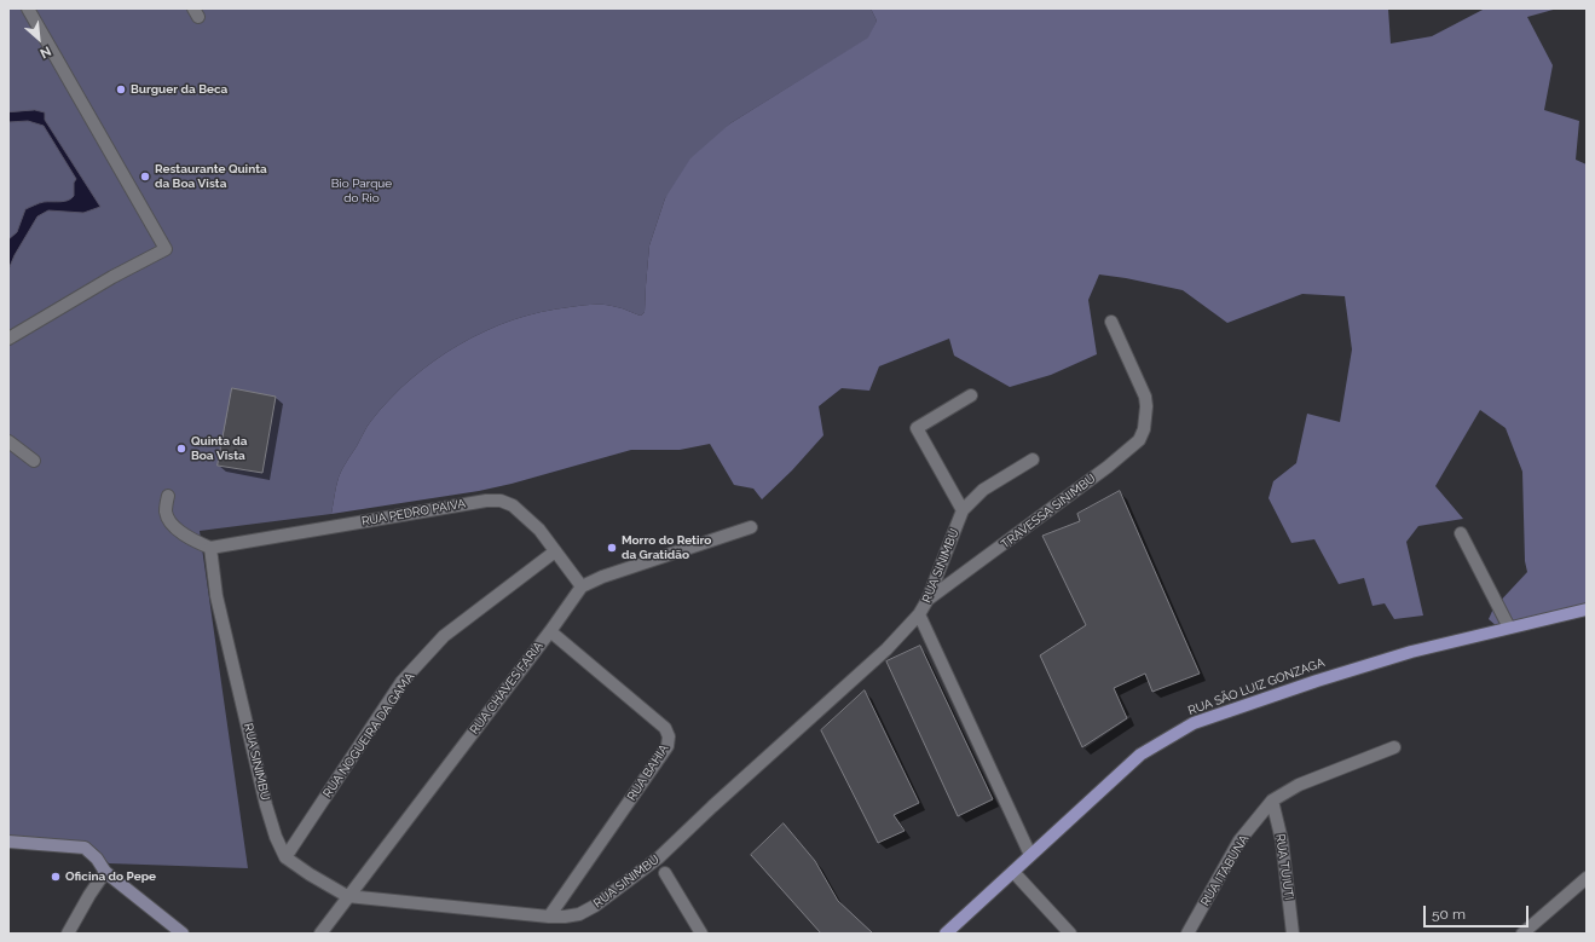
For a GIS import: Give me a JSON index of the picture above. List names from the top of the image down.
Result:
{
  "streets": {
    "main road": ["RUA SÃO LUIZ GONZAGA"],
    "street": [
      "TRAVESSA SINIMBU",
      "RUA PEDRO PAIVA",
      "RUA SINIMBU",
      "RUA CHAVES FARIA",
      "RUA NOGUEIRA DA GAMA",
      "RUA BAHIA",
      "RUA TUIUTI",
      "RUA ITABUNA"
    ]
  },
  "crossings": [
    ["TRAVESSA SINIMBU", "RUA SINIMBU"],
    ["RUA PEDRO PAIVA", "RUA SINIMBU"],
    ["RUA PEDRO PAIVA", "RUA CHAVES FARIA"],
    ["RUA PEDRO PAIVA", "RUA NOGUEIRA DA GAMA"],
    ["RUA SINIMBU", "RUA CHAVES FARIA"],
    ["RUA SINIMBU", "RUA NOGUEIRA DA GAMA"],
    ["RUA SINIMBU", "RUA BAHIA"],
    ["RUA CHAVES FARIA", "RUA BAHIA"],
    ["RUA TUIUTI", "RUA ITABUNA"]
  ],
  "parks": ["Bio Parque do Rio"],
  "places": [
    "Burguer da Beca",
    "Restaurante Quinta da Boa Vista",
    "Quinta da Boa Vista",
    "Morro do Retiro da Gratidão",
    "Oficina do Pepe"
  ],
  "scale_bar": "50 m",
  "north": "bottom right"
}
